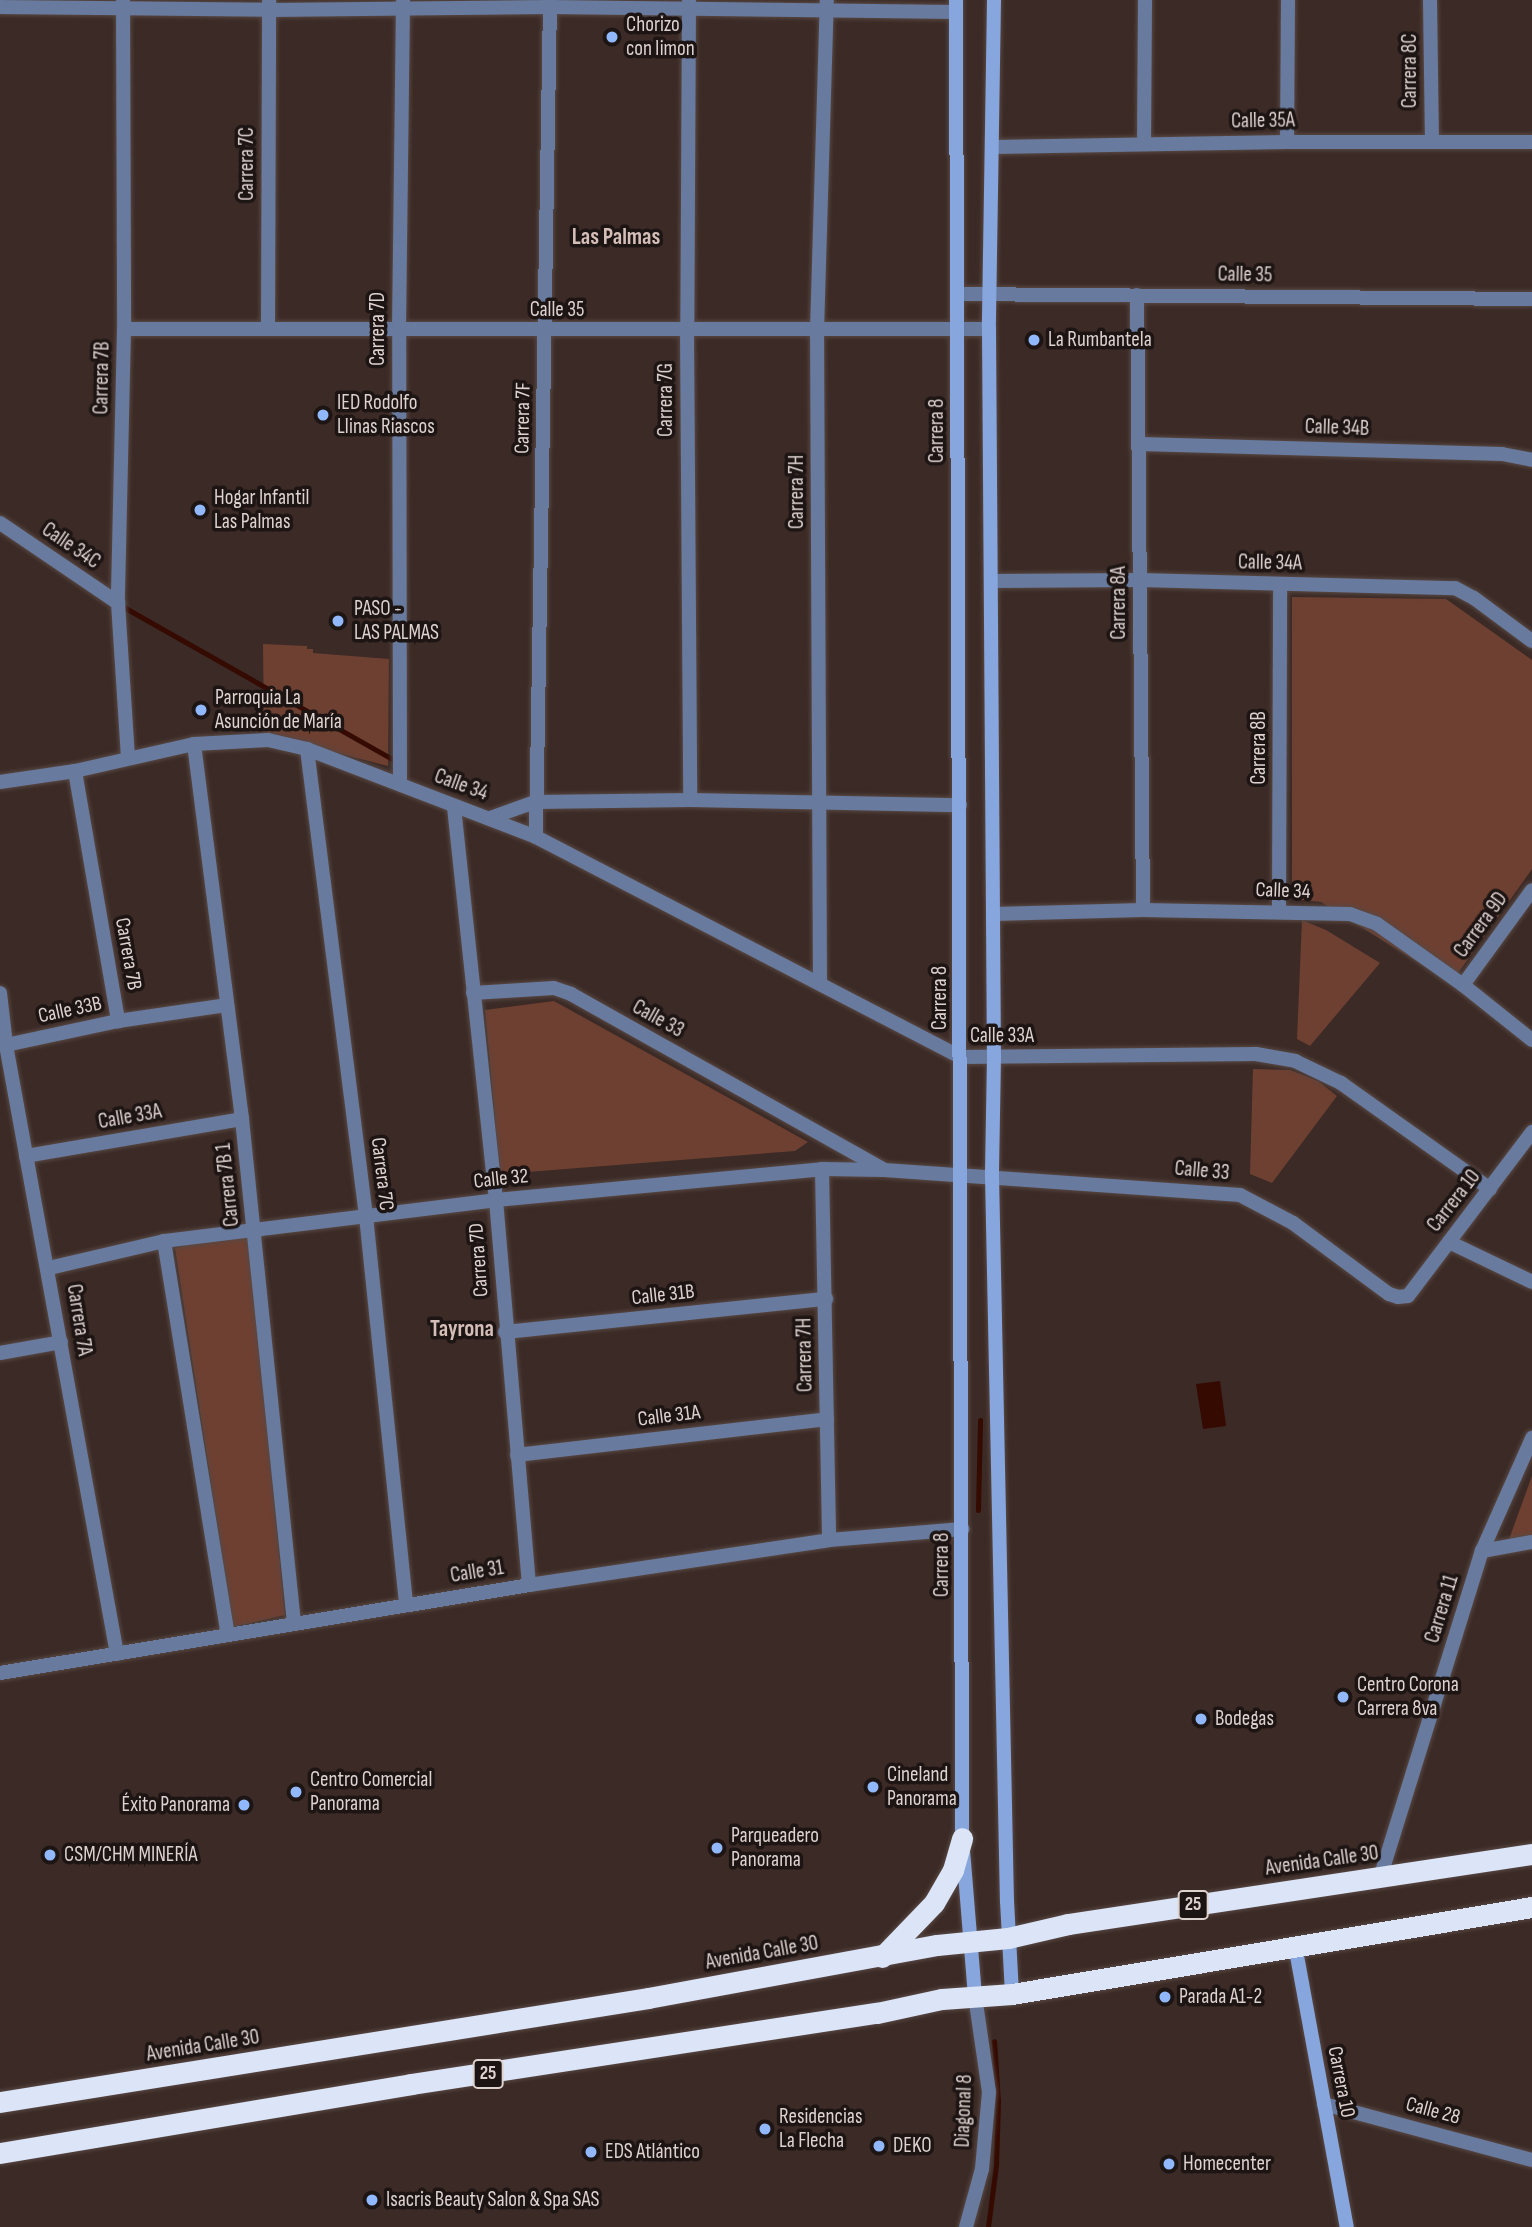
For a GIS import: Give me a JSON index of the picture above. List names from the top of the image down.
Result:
{
  "streets": {
    "highway": ["Avenida Calle 30", "25"],
    "street": [
      "Carrera 8C",
      "Calle 35A",
      "Carrera 7C",
      "Calle 35",
      "Carrera 7D",
      "Carrera 7B",
      "Carrera 7G",
      "Carrera 7F",
      "Calle 34B",
      "Carrera 8",
      "Carrera 7H",
      "Calle 34C",
      "Calle 34A",
      "Carrera 8A",
      "Carrera 8B",
      "Calle 34",
      "Carrera 9D",
      "Calle 33B",
      "Calle 33",
      "Calle 33A",
      "Calle 32",
      "Carrera 7B 1",
      "Carrera 10",
      "Calle 31B",
      "Carrera 7A",
      "Calle 31A",
      "Calle 31",
      "Carrera 11",
      "Diagonal 8",
      "Calle 28"
    ]
  },
  "crossings": [
    ["Carrera 8C", "Calle 35A"],
    ["Carrera 7C", "Calle 35"],
    ["Carrera 7C", "Calle 34"],
    ["Carrera 7C", "Calle 32"],
    ["Carrera 7C", "Calle 31"],
    ["Calle 35", "Carrera 7D"],
    ["Calle 35", "Carrera 7B"],
    ["Calle 35", "Carrera 7G"],
    ["Calle 35", "Carrera 7F"],
    ["Calle 35", "Carrera 8"],
    ["Calle 35", "Carrera 7H"],
    ["Calle 35", "Carrera 8A"],
    ["Carrera 7D", "Calle 34"],
    ["Carrera 7D", "Calle 33"],
    ["Carrera 7D", "Calle 32"],
    ["Carrera 7D", "Calle 31B"],
    ["Carrera 7D", "Calle 31A"],
    ["Carrera 7D", "Calle 31"],
    ["Carrera 7B", "Calle 34C"],
    ["Carrera 7B", "Calle 34"],
    ["Carrera 7B", "Calle 33B"],
    ["Carrera 7G", "Calle 34"],
    ["Carrera 7F", "Calle 34"],
    ["Carrera 7F", "Calle 33A"],
    ["Calle 34B", "Carrera 8A"],
    ["Carrera 8", "Calle 34"],
    ["Carrera 8", "Calle 33"],
    ["Carrera 8", "Calle 33A"],
    ["Carrera 8", "Calle 32"],
    ["Carrera 8", "Calle 31"],
    ["Carrera 8", "Avenida Calle 30"],
    ["Carrera 8", "25"],
    ["Carrera 8", "Diagonal 8"],
    ["Carrera 7H", "Calle 34"],
    ["Carrera 7H", "Calle 33A"],
    ["Carrera 7H", "Calle 32"],
    ["Carrera 7H", "Calle 31B"],
    ["Carrera 7H", "Calle 31A"],
    ["Carrera 7H", "Calle 31"],
    ["Calle 34A", "Carrera 8A"],
    ["Calle 34A", "Carrera 8B"],
    ["Carrera 8A", "Calle 34"],
    ["Carrera 8B", "Calle 34"],
    ["Calle 34", "Carrera 9D"],
    ["Calle 34", "Calle 33A"],
    ["Calle 34", "Carrera 7B 1"],
    ["Calle 33B", "Carrera 7B 1"],
    ["Calle 33B", "Carrera 7A"],
    ["Calle 33", "Calle 32"],
    ["Calle 33", "Carrera 10"],
    ["Calle 33A", "Carrera 7B 1"],
    ["Calle 33A", "Carrera 10"],
    ["Calle 33A", "Carrera 7A"],
    ["Calle 32", "Carrera 7B 1"],
    ["Calle 32", "Carrera 7A"],
    ["Carrera 7B 1", "Calle 31"],
    ["Carrera 10", "25"],
    ["Carrera 10", "Calle 28"],
    ["Carrera 7A", "Calle 31"],
    ["Carrera 11", "Avenida Calle 30"],
    ["25", "Diagonal 8"]
  ],
  "districts": ["Las Palmas", "Tayrona"],
  "places": [
    "Chorizo con limon",
    "La Rumbantela",
    "IED Rodolfo Llinas Riascos",
    "Hogar Infantil Las Palmas",
    "PASO - LAS PALMAS",
    "Parroquia La Asunción de María",
    "Centro Corona Carrera 8va",
    "Bodegas",
    "Cineland Panorama",
    "Centro Comercial Panorama",
    "Éxito Panorama",
    "Parqueadero Panorama",
    "CSM/CHM MINERÍA",
    "Parada A1-2",
    "Residencias La Flecha",
    "DEKO",
    "EDS Atlántico",
    "Homecenter",
    "Isacris Beauty Salon & Spa SAS"
  ]
}
